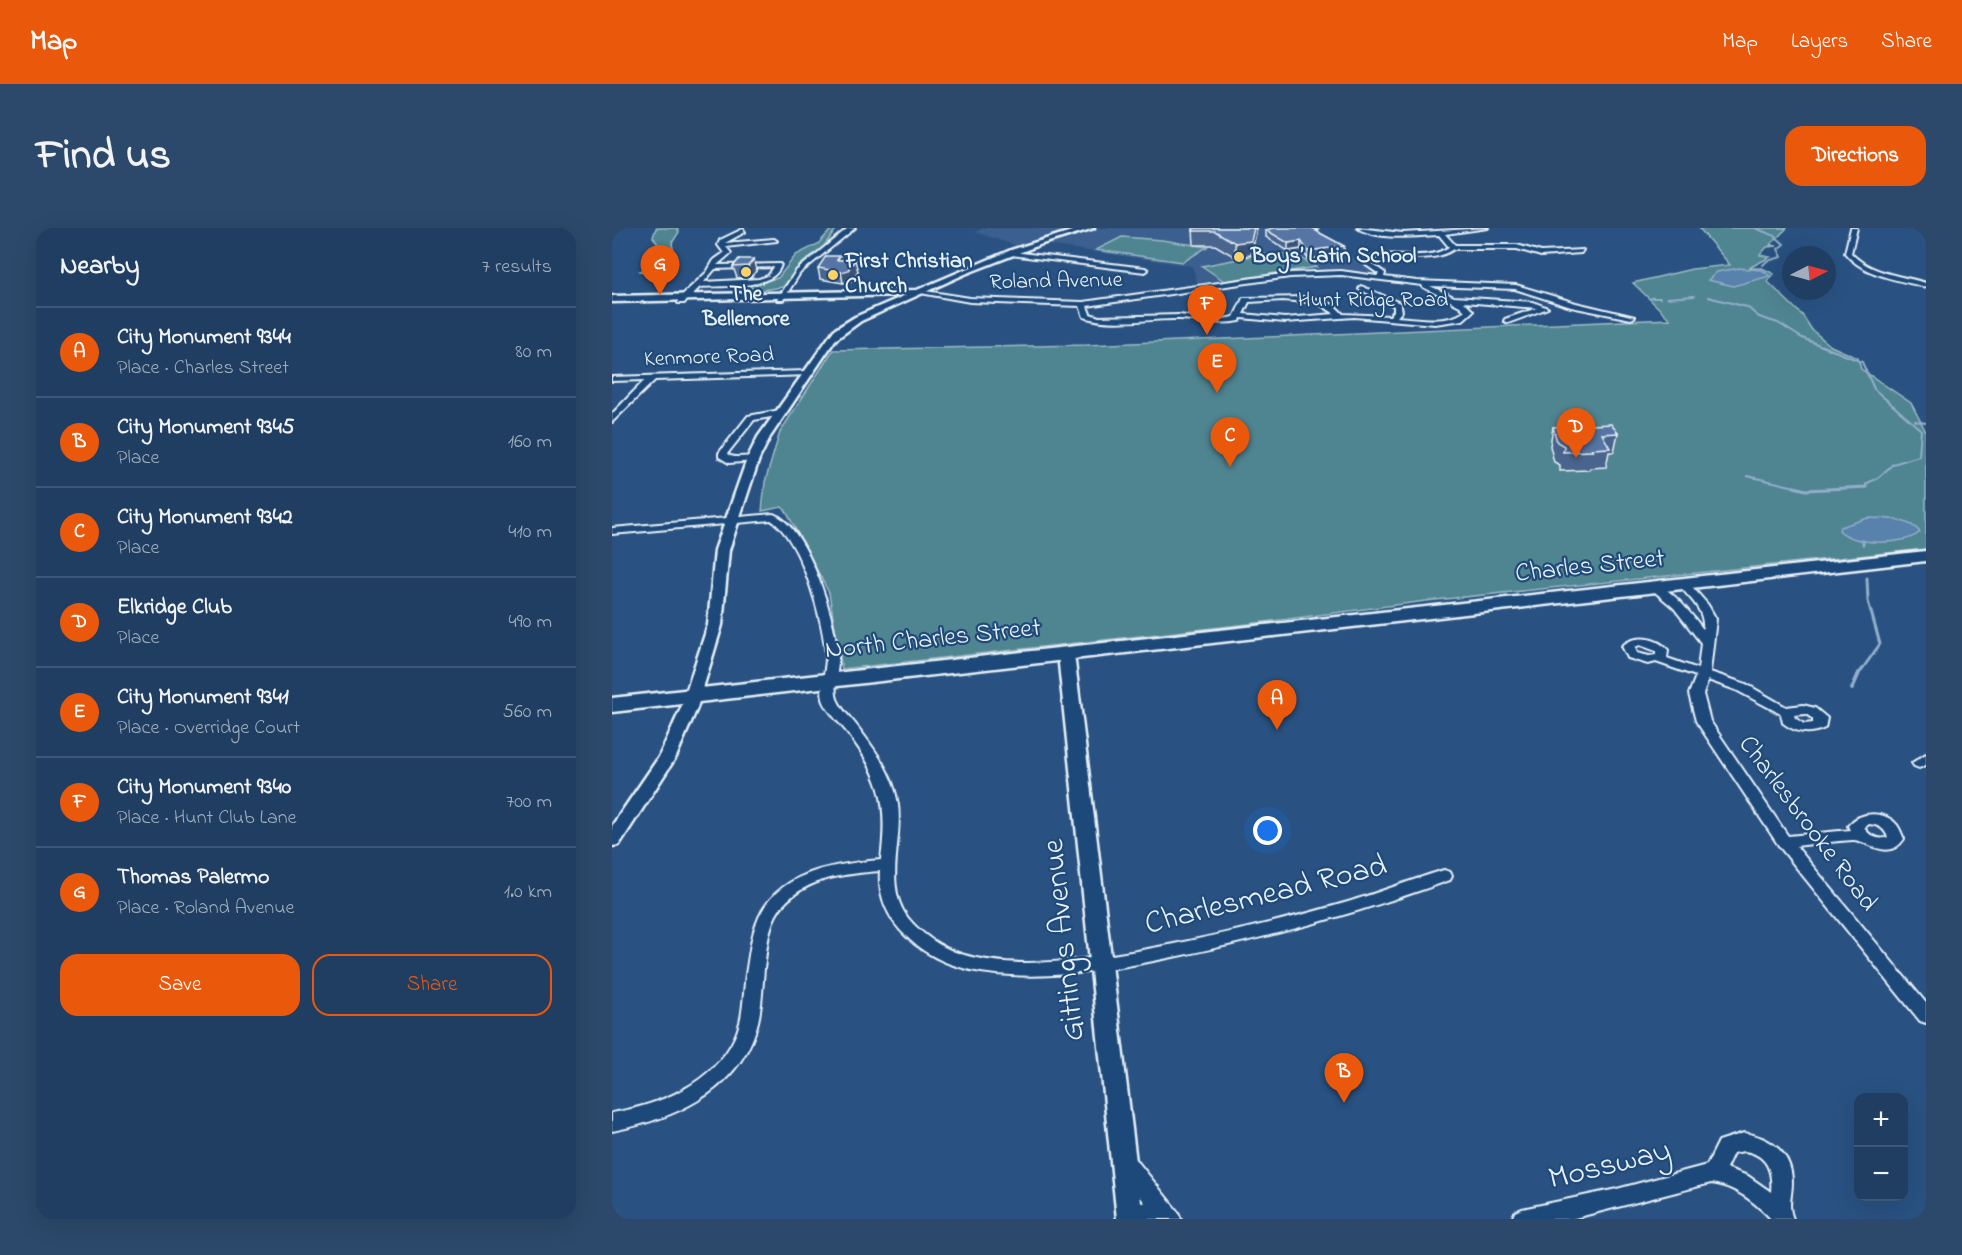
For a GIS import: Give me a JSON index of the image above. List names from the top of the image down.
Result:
{
  "streets": {
    "main road": ["Charles Street", "North Charles Street"],
    "street": [
      "Roland Avenue",
      "Hunt Ridge Road",
      "Kenmore Road",
      "Charlesbrooke Road",
      "Charlesmead Road",
      "Gittings Avenue",
      "Mossway"
    ]
  },
  "crossings": [
    ["Roland Avenue", "Hunt Ridge Road"],
    ["Charles Street", "North Charles Street"],
    ["Charles Street", "Charlesbrooke Road"],
    ["North Charles Street", "Charlesmead Road"],
    ["North Charles Street", "Gittings Avenue"],
    ["Charlesmead Road", "Gittings Avenue"]
  ],
  "places": ["Boys’ Latin School", "The Bellemore", "First Christian Church"],
  "north": "right",
  "page": {
    "header": "Map",
    "nav": ["Map", "Layers", "Share"],
    "title": "Find us",
    "buttons": [
      "Directions",
      ["Save", "Share"]
    ],
    "heading": ["Nearby", "7 results"],
    "pins": [
      "G",
      "F",
      "E",
      "D",
      "C",
      "A",
      "B"
    ],
    "list": [
      {
        "mark": "A",
        "name": "City Monument 9344",
        "note": "Place · Charles Street",
        "value": "80 m"
      },
      {
        "mark": "B",
        "name": "City Monument 9345",
        "note": "Place",
        "value": "160 m"
      },
      {
        "mark": "C",
        "name": "City Monument 9342",
        "note": "Place",
        "value": "410 m"
      },
      {
        "mark": "D",
        "name": "Elkridge Club",
        "note": "Place",
        "value": "490 m"
      },
      {
        "mark": "E",
        "name": "City Monument 9341",
        "note": "Place · Overridge Court",
        "value": "560 m"
      },
      {
        "mark": "F",
        "name": "City Monument 9340",
        "note": "Place · Hunt Club Lane",
        "value": "700 m"
      },
      {
        "mark": "G",
        "name": "Thomas Palermo",
        "note": "Place · Roland Avenue",
        "value": "1.0 km"
      }
    ],
    "map_buttons": ["+", "−"]
  }
}
